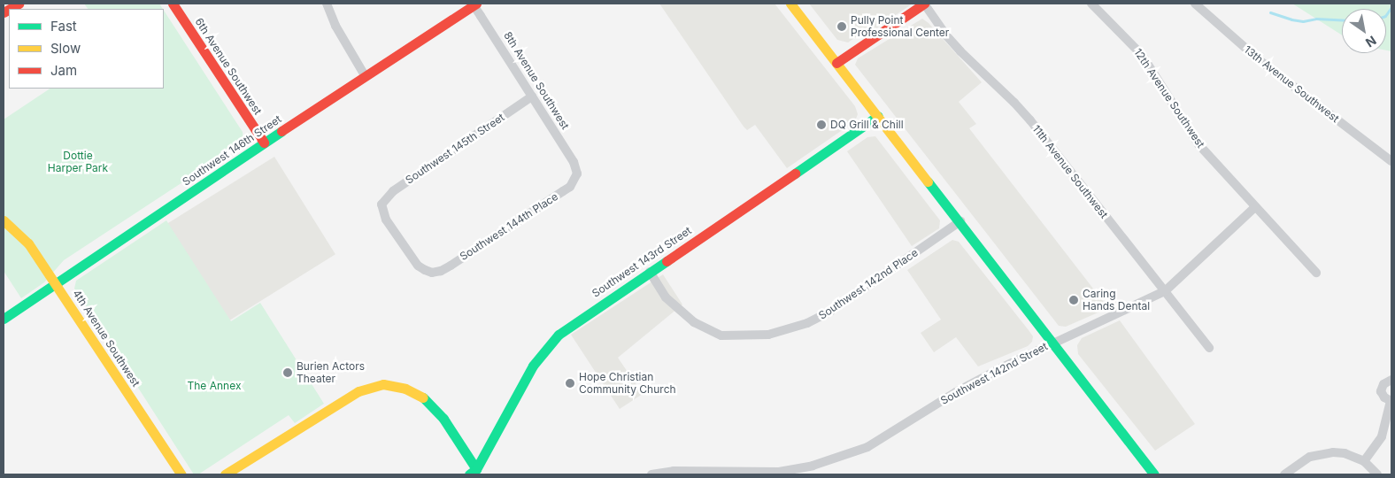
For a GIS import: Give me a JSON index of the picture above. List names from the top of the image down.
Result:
{
  "streets": {
    "street": [
      "6th Avenue Southwest",
      "8th Avenue Southwest",
      "13th Avenue Southwest",
      "12th Avenue Southwest",
      "Southwest 145th Street",
      "Southwest 146th Street",
      "11th Avenue Southwest",
      "Southwest 144th Place",
      "Southwest 143rd Street",
      "Southwest 142nd Place",
      "4th Avenue Southwest",
      "Southwest 142nd Street"
    ]
  },
  "crossings": [
    ["6th Avenue Southwest", "Southwest 146th Street"],
    ["8th Avenue Southwest", "Southwest 145th Street"],
    ["8th Avenue Southwest", "Southwest 146th Street"],
    ["8th Avenue Southwest", "Southwest 144th Place"],
    ["12th Avenue Southwest", "Southwest 142nd Street"],
    ["Southwest 145th Street", "Southwest 144th Place"],
    ["Southwest 146th Street", "4th Avenue Southwest"],
    ["11th Avenue Southwest", "Southwest 142nd Street"],
    ["Southwest 143rd Street", "Southwest 142nd Place"]
  ],
  "parks": ["Dottie Harper Park", "The Annex"],
  "places": [
    "Pully Point Professional Center",
    "DQ Grill & Chill",
    "Caring Hands Dental",
    "Burien Actors Theater",
    "Hope Christian Community Church"
  ],
  "legend": ["Fast", "Slow", "Jam"],
  "north": "bottom right"
}
